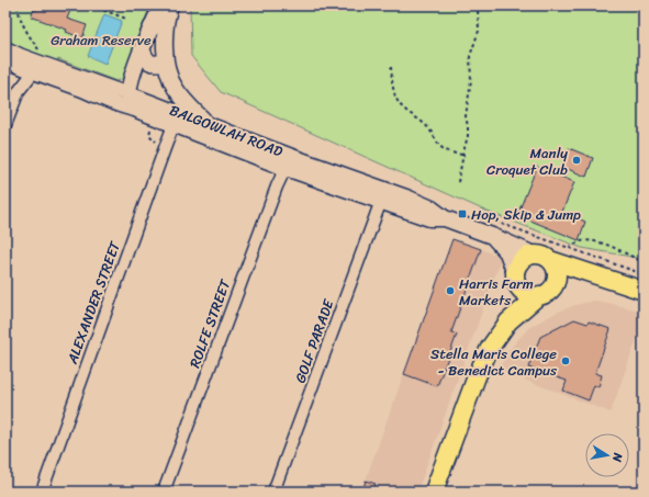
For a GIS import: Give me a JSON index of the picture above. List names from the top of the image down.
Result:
{
  "streets": {
    "main road": ["BALGOWLAH ROAD"],
    "street": ["ALEXANDER STREET", "ROLFE STREET", "GOLF PARADE"]
  },
  "crossings": [
    ["BALGOWLAH ROAD", "ALEXANDER STREET"],
    ["BALGOWLAH ROAD", "ROLFE STREET"],
    ["BALGOWLAH ROAD", "GOLF PARADE"]
  ],
  "parks": ["Graham Reserve"],
  "places": {
    "other": ["Manly Croquet Club", "Harris Farm Markets", "Stella Maris College - Benedict Campus"],
    "transit": ["Hop, Skip & Jump"]
  },
  "north": "right"
}
